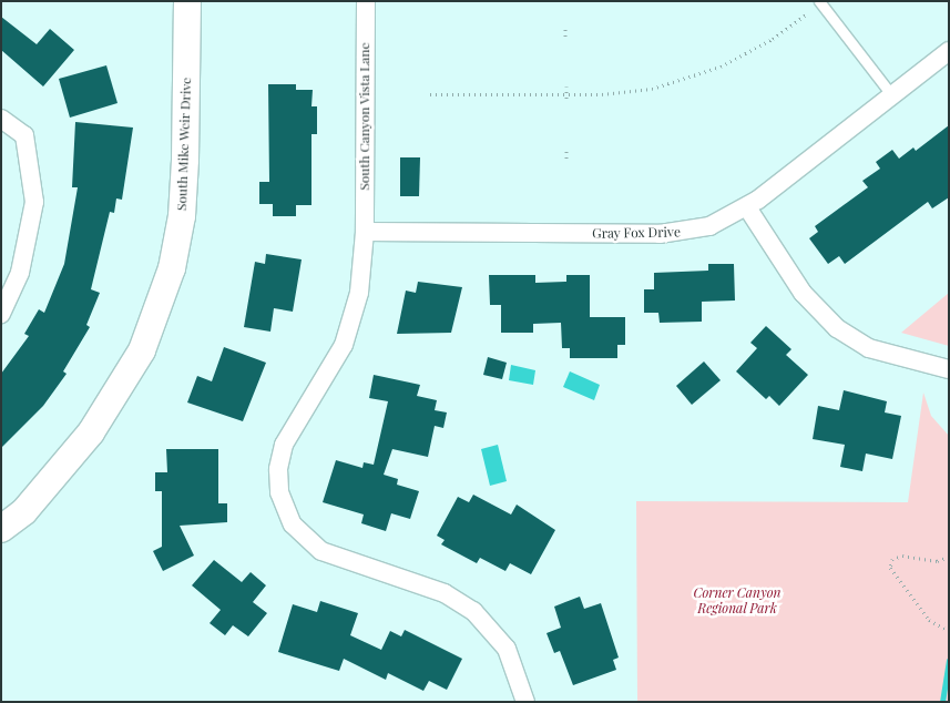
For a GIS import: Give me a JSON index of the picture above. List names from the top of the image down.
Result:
{
  "streets": {
    "street": ["South Canyon Vista Lane", "South Mike Weir Drive", "Gray Fox Drive"]
  },
  "crossings": [
    ["South Canyon Vista Lane", "Gray Fox Drive"]
  ],
  "parks": ["Corner Canyon Regional Park"]
}
